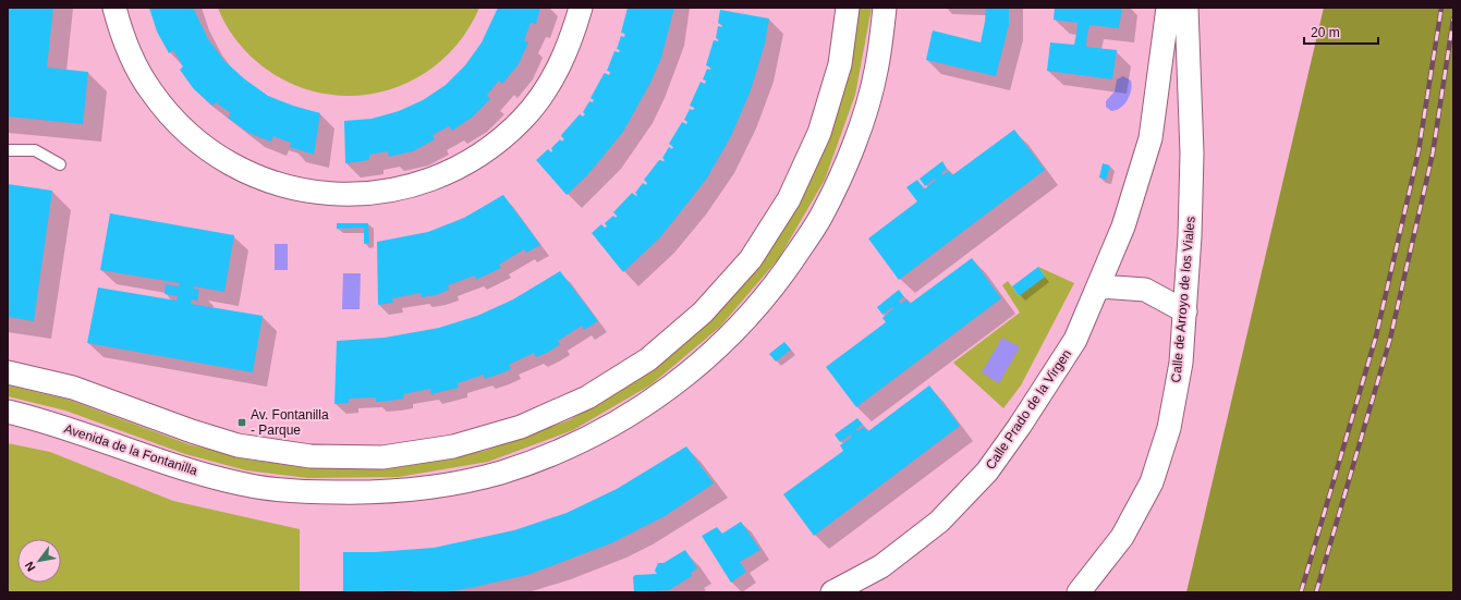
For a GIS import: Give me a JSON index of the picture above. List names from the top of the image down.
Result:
{
  "streets": {
    "street": ["Calle de Arroyo de los Viales", "Calle Prado de la Virgen", "Avenida de la Fontanilla"]
  },
  "places": {
    "transit": ["Av. Fontanilla - Parque"]
  },
  "scale_bar": "20 m",
  "north": "bottom left"
}
